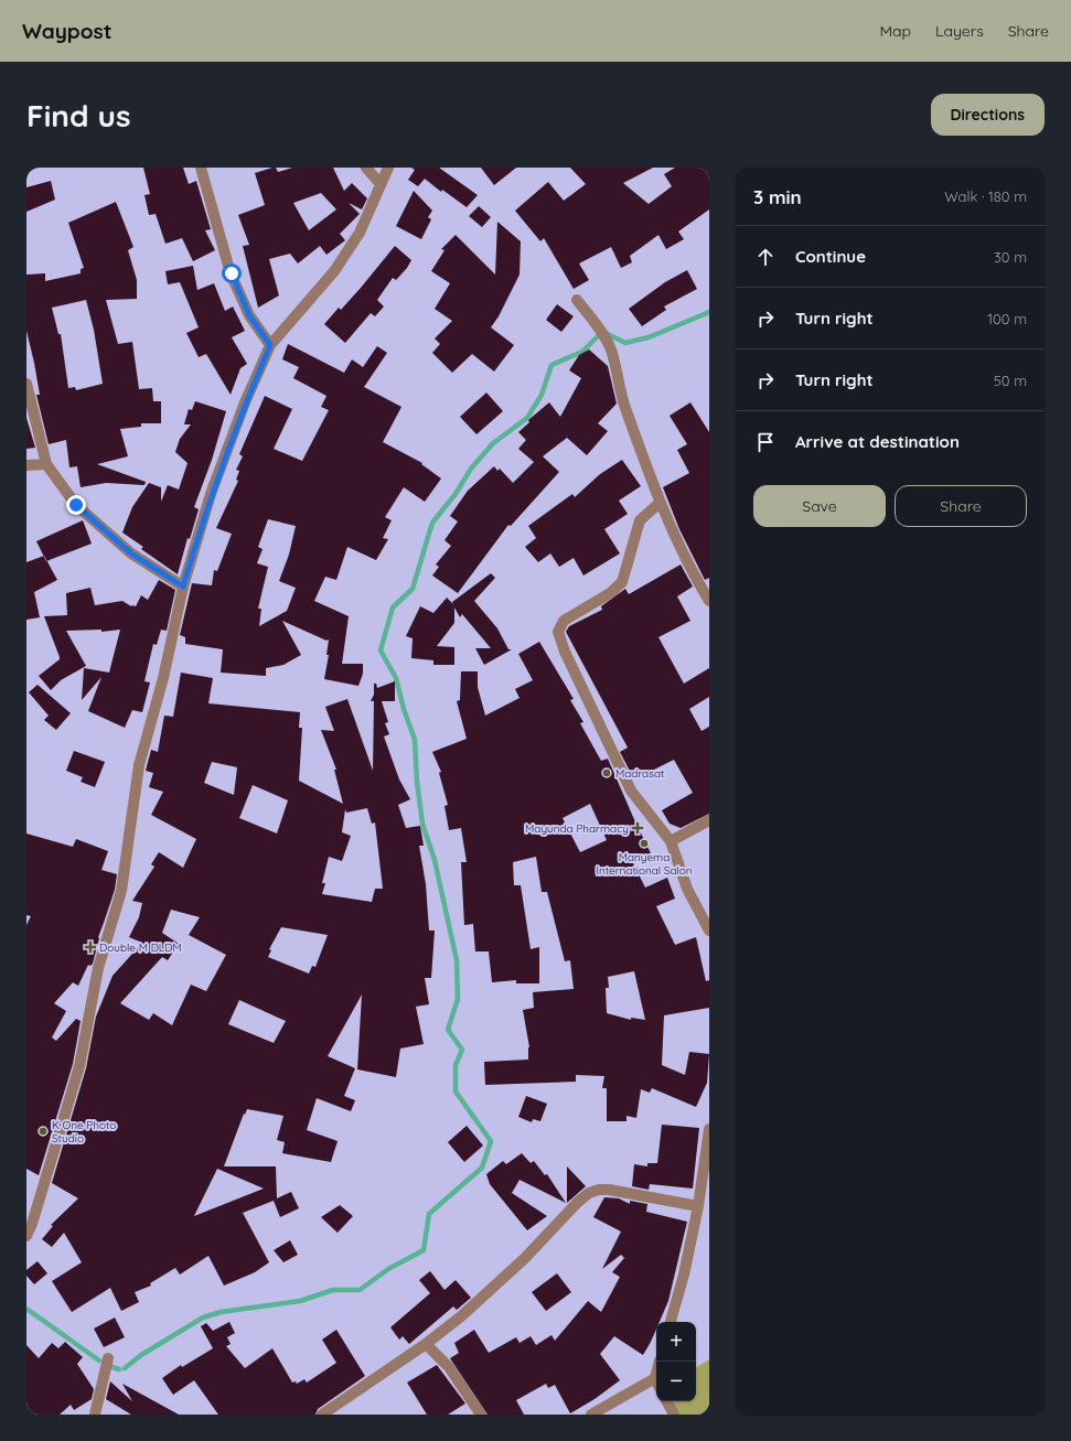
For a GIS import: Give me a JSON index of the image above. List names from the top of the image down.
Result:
{
  "places": {
    "other": ["Madrasat", "Manyema International Salon", "K One Photo Studio"],
    "health": ["Mayunda Pharmacy", "Double M DLDM"]
  },
  "page": {
    "header": "Waypost",
    "nav": ["Map", "Layers", "Share"],
    "buttons": [
      "Directions",
      ["Save", "Share"]
    ],
    "title": "Find us",
    "heading": ["3 min", "Walk · 180 m"],
    "list": [
      ["Continue", "30 m"],
      ["Turn right", "100 m"],
      ["Turn right", "50 m"],
      "Arrive at destination"
    ],
    "map_buttons": ["+", "−"]
  }
}
